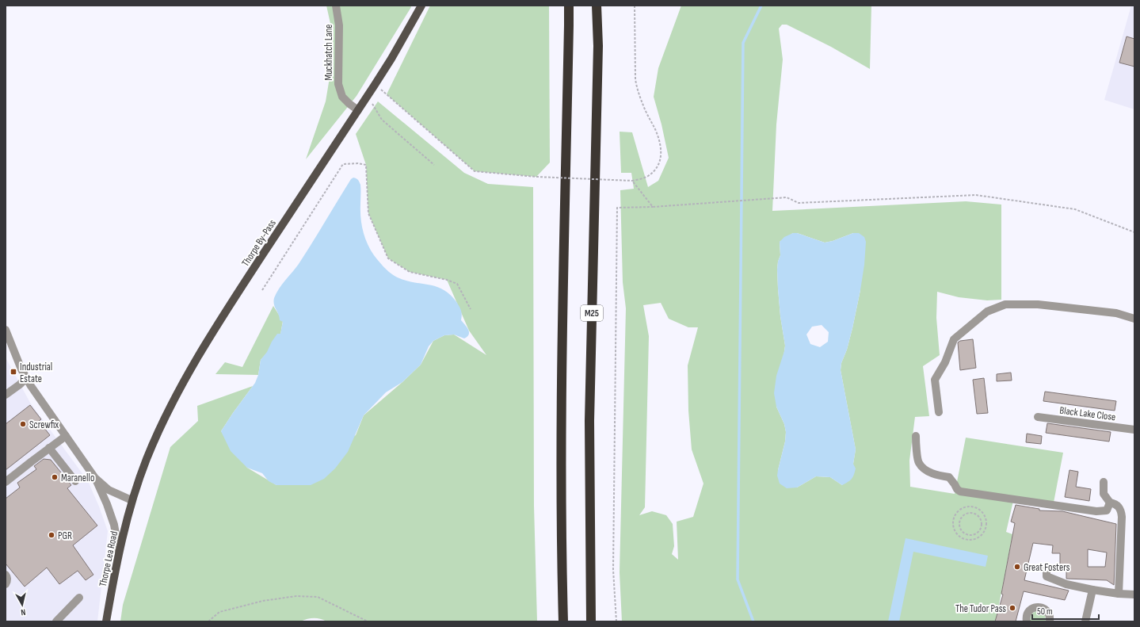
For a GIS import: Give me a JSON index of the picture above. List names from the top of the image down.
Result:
{
  "streets": {
    "highway": ["M25"],
    "main road": ["Thorpe By-Pass", "Thorpe Lea Road"],
    "street": ["Muckhatch Lane", "Black Lake Close"]
  },
  "crossings": [
    ["Muckhatch Lane", "Thorpe By-Pass"],
    ["Thorpe By-Pass", "Thorpe Lea Road"]
  ],
  "places": {
    "transit": ["Industrial Estate"],
    "other": [
      "Screwfix",
      "Maranello",
      "PGR",
      "Great Fosters",
      "The Tudor Pass"
    ]
  },
  "scale_bar": "50 m",
  "north": "bottom"
}
